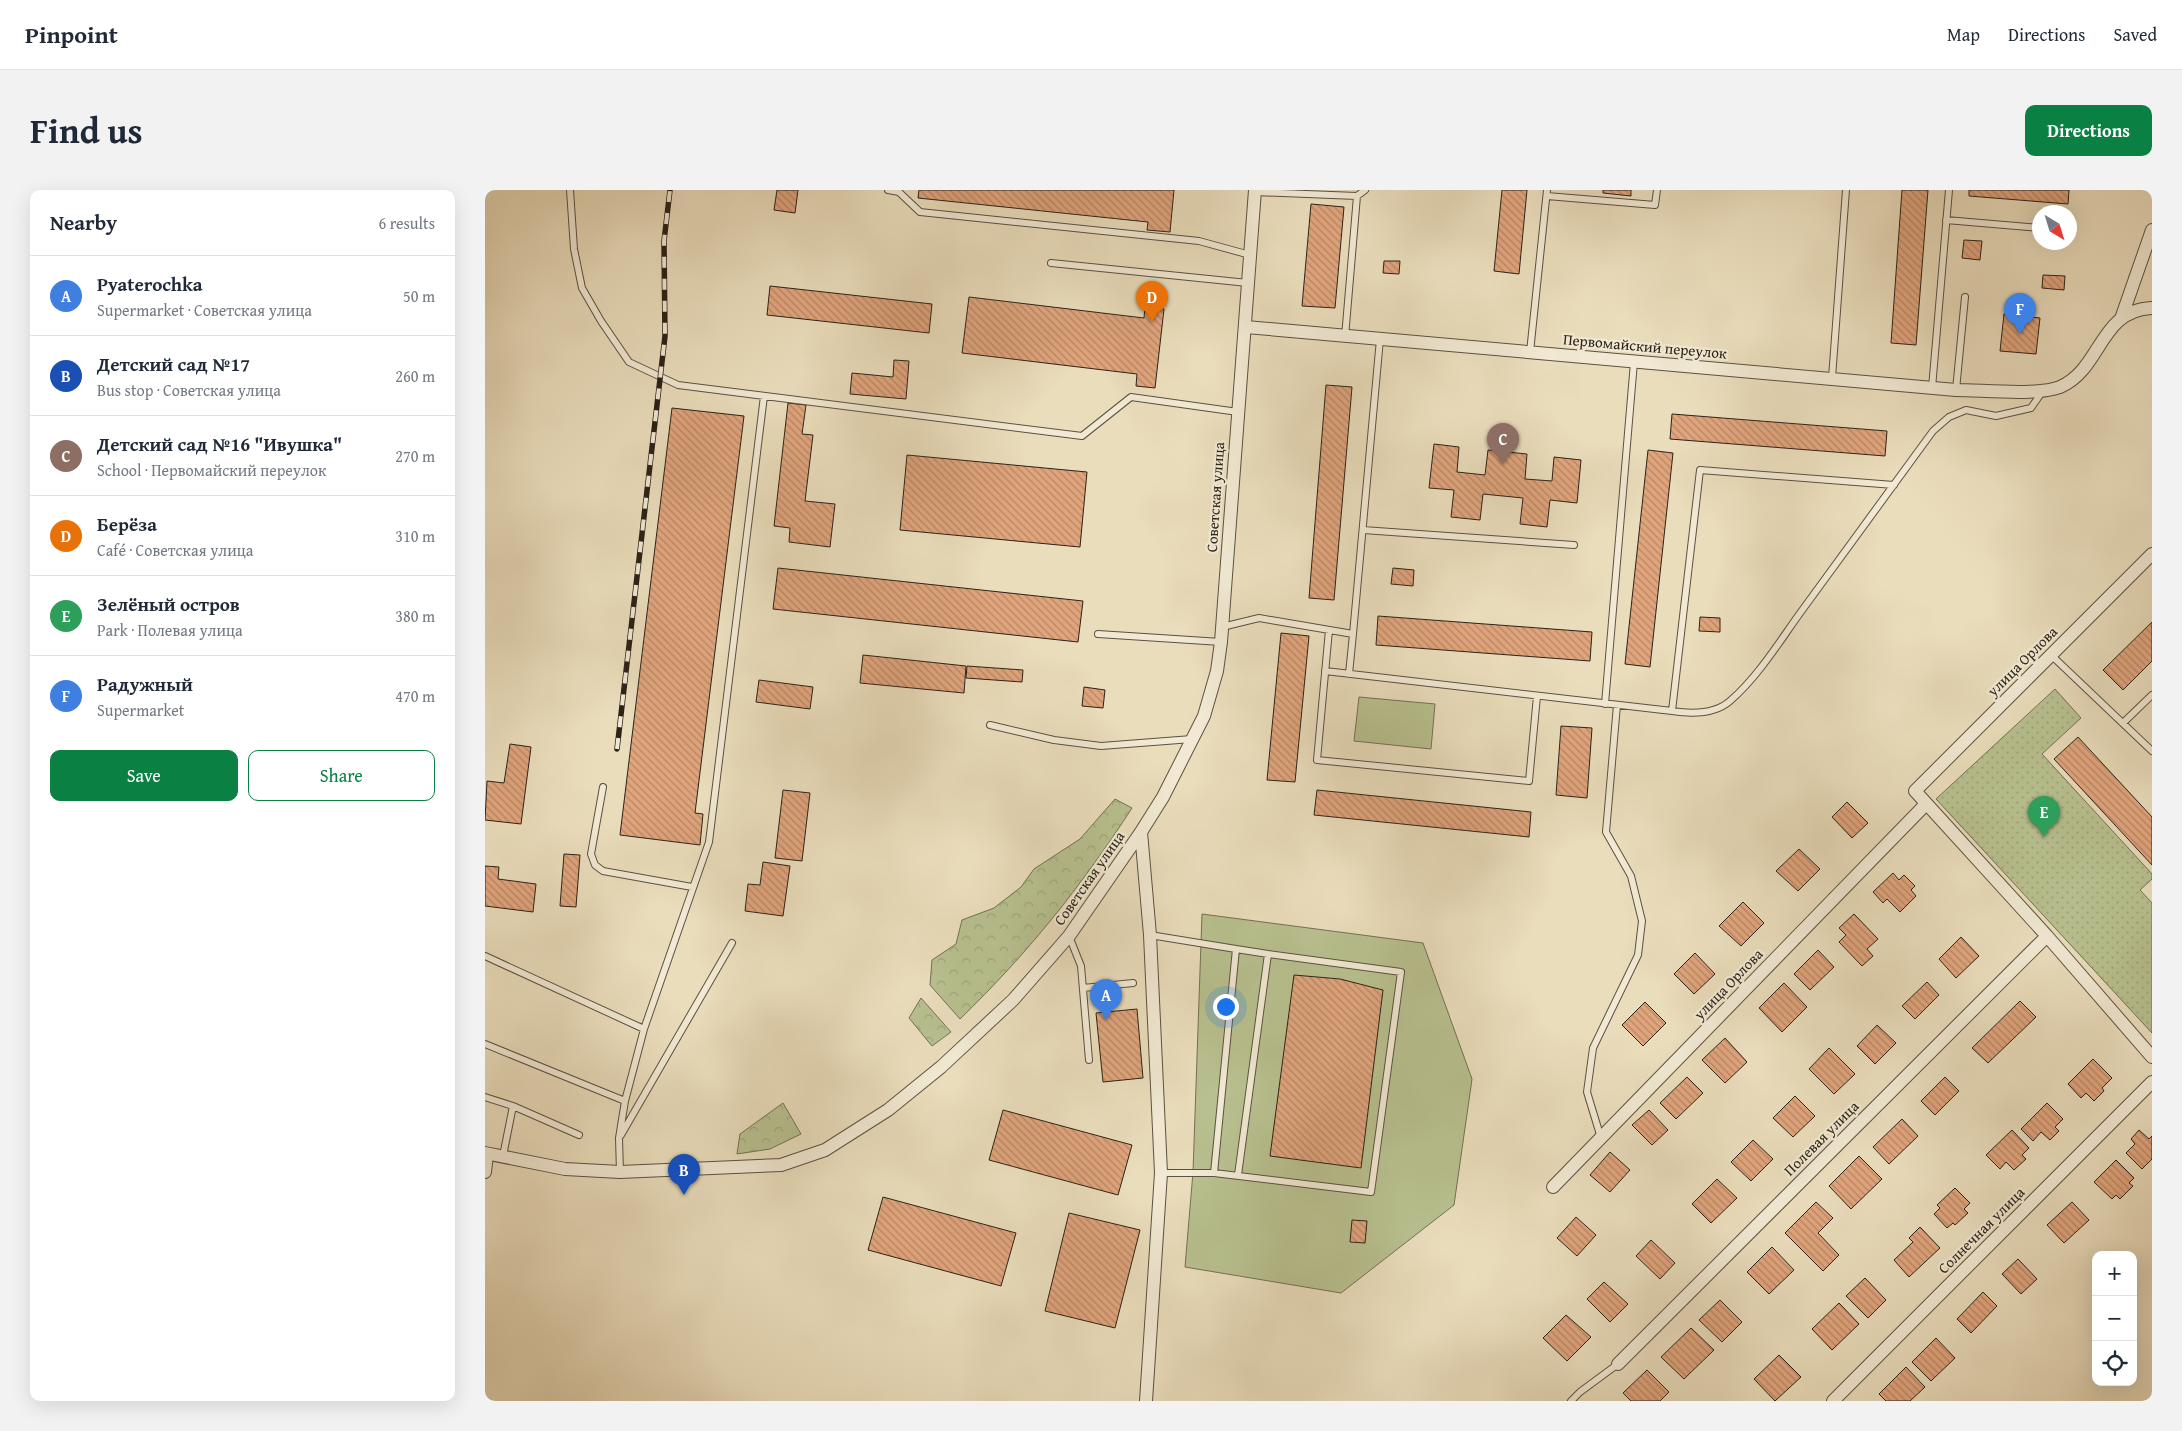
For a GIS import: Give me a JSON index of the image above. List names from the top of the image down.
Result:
{
  "streets": {
    "street": [
      "Первомайский переулок",
      "Советская улица",
      "улица Орлова",
      "Полевая улица",
      "Солнечная улица"
    ]
  },
  "crossings": [
    ["Первомайский переулок", "Советская улица"]
  ],
  "north": "bottom right",
  "page": {
    "header": "Pinpoint",
    "nav": ["Map", "Directions", "Saved"],
    "title": "Find us",
    "buttons": [
      "Directions",
      ["Save", "Share"]
    ],
    "heading": ["Nearby", "6 results"],
    "list": [
      {
        "mark": "A",
        "name": "Pyaterochka",
        "note": "Supermarket · Советская улица",
        "value": "50 m"
      },
      {
        "mark": "B",
        "name": "Детский сад №17",
        "note": "Bus stop · Советская улица",
        "value": "260 m"
      },
      {
        "mark": "C",
        "name": "Детский сад №16 \"Ивушка\"",
        "note": "School · Первомайский переулок",
        "value": "270 m"
      },
      {
        "mark": "D",
        "name": "Берёза",
        "note": "Café · Советская улица",
        "value": "310 m"
      },
      {
        "mark": "E",
        "name": "Зелёный остров",
        "note": "Park · Полевая улица",
        "value": "380 m"
      },
      {
        "mark": "F",
        "name": "Радужный",
        "note": "Supermarket",
        "value": "470 m"
      }
    ],
    "pins": [
      "D",
      "F",
      "C",
      "E",
      "A",
      "B"
    ],
    "map_buttons": ["+", "−"]
  }
}
